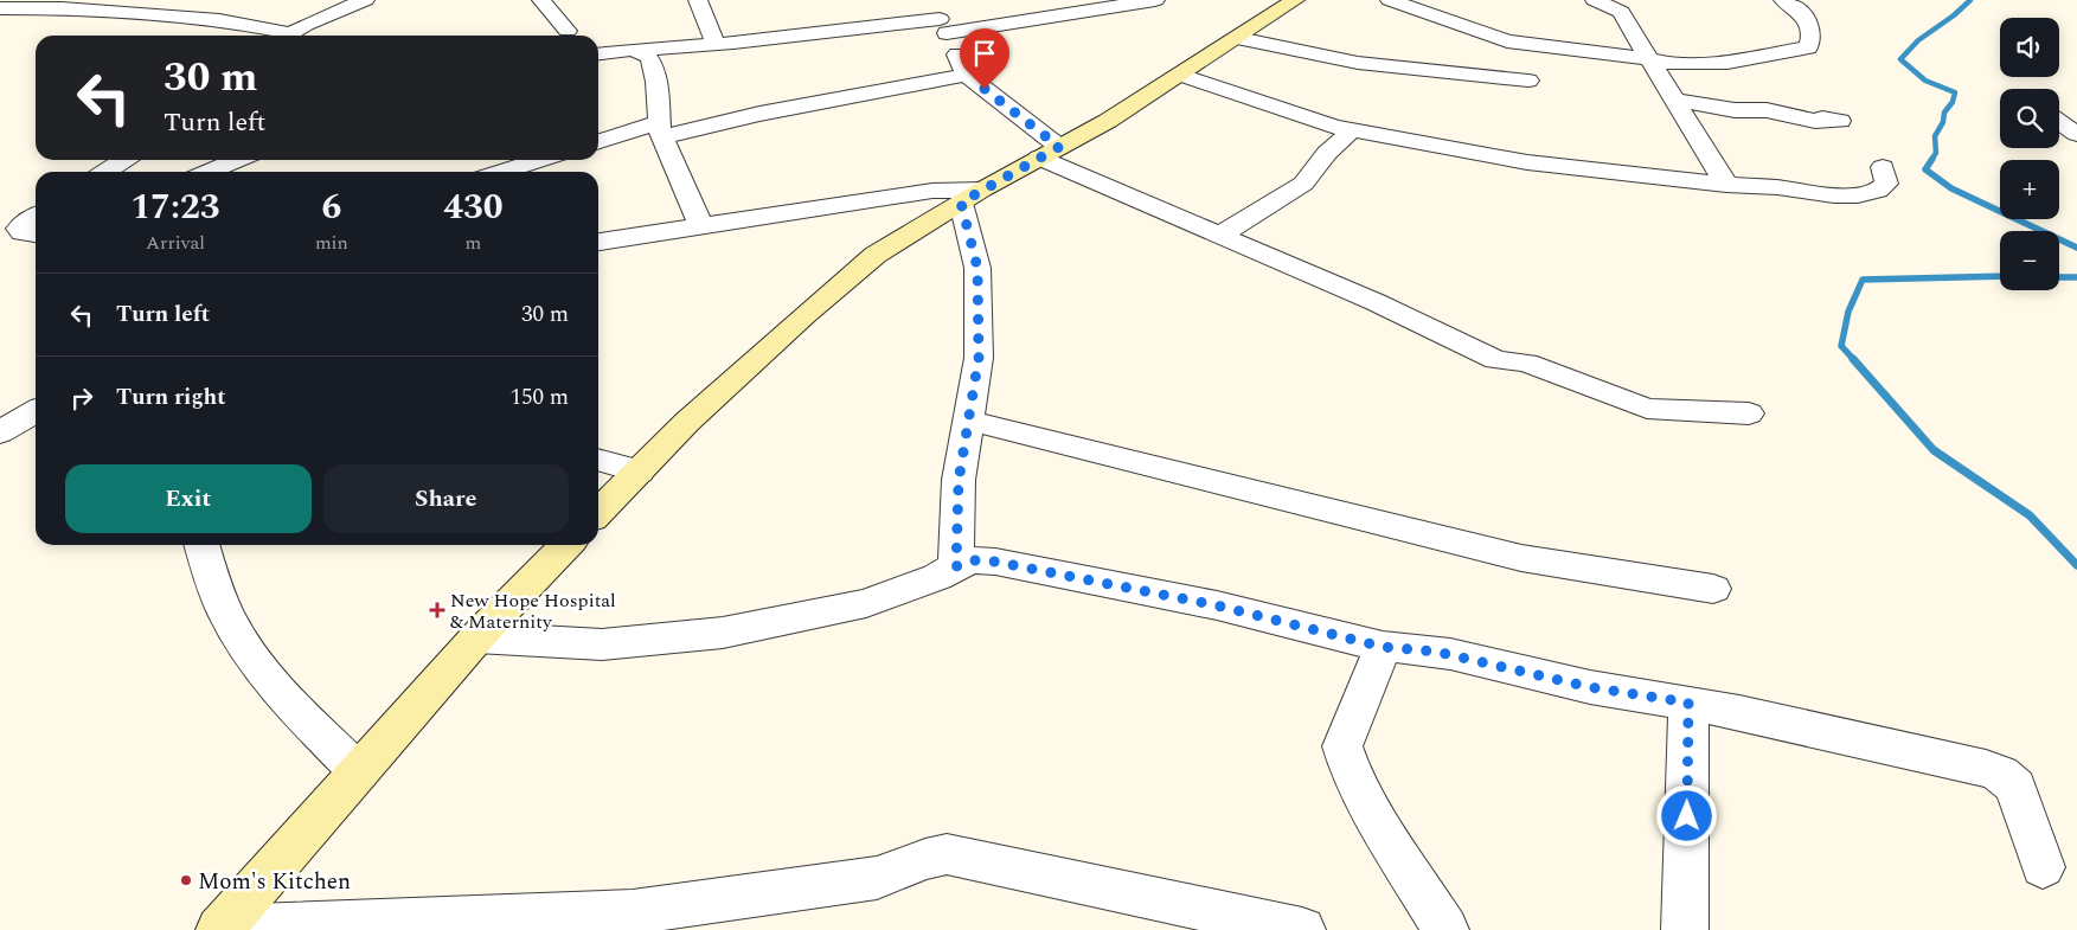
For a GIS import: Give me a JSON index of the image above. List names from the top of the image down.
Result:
{
  "places": {
    "health": ["New Hope Hospital & Maternity"],
    "other": ["Mom's Kitchen"]
  },
  "page": {
    "map_buttons": ["+", "−"],
    "turn": ["30 m", "Turn left"],
    "eta": [
      "17:23",
      "Arrival",
      "6",
      "min",
      "430",
      "m"
    ],
    "list": [
      {
        "name": "Turn left",
        "value": "30 m"
      },
      {
        "name": "Turn right",
        "value": "150 m"
      }
    ],
    "buttons": ["Exit", "Share"]
  }
}
